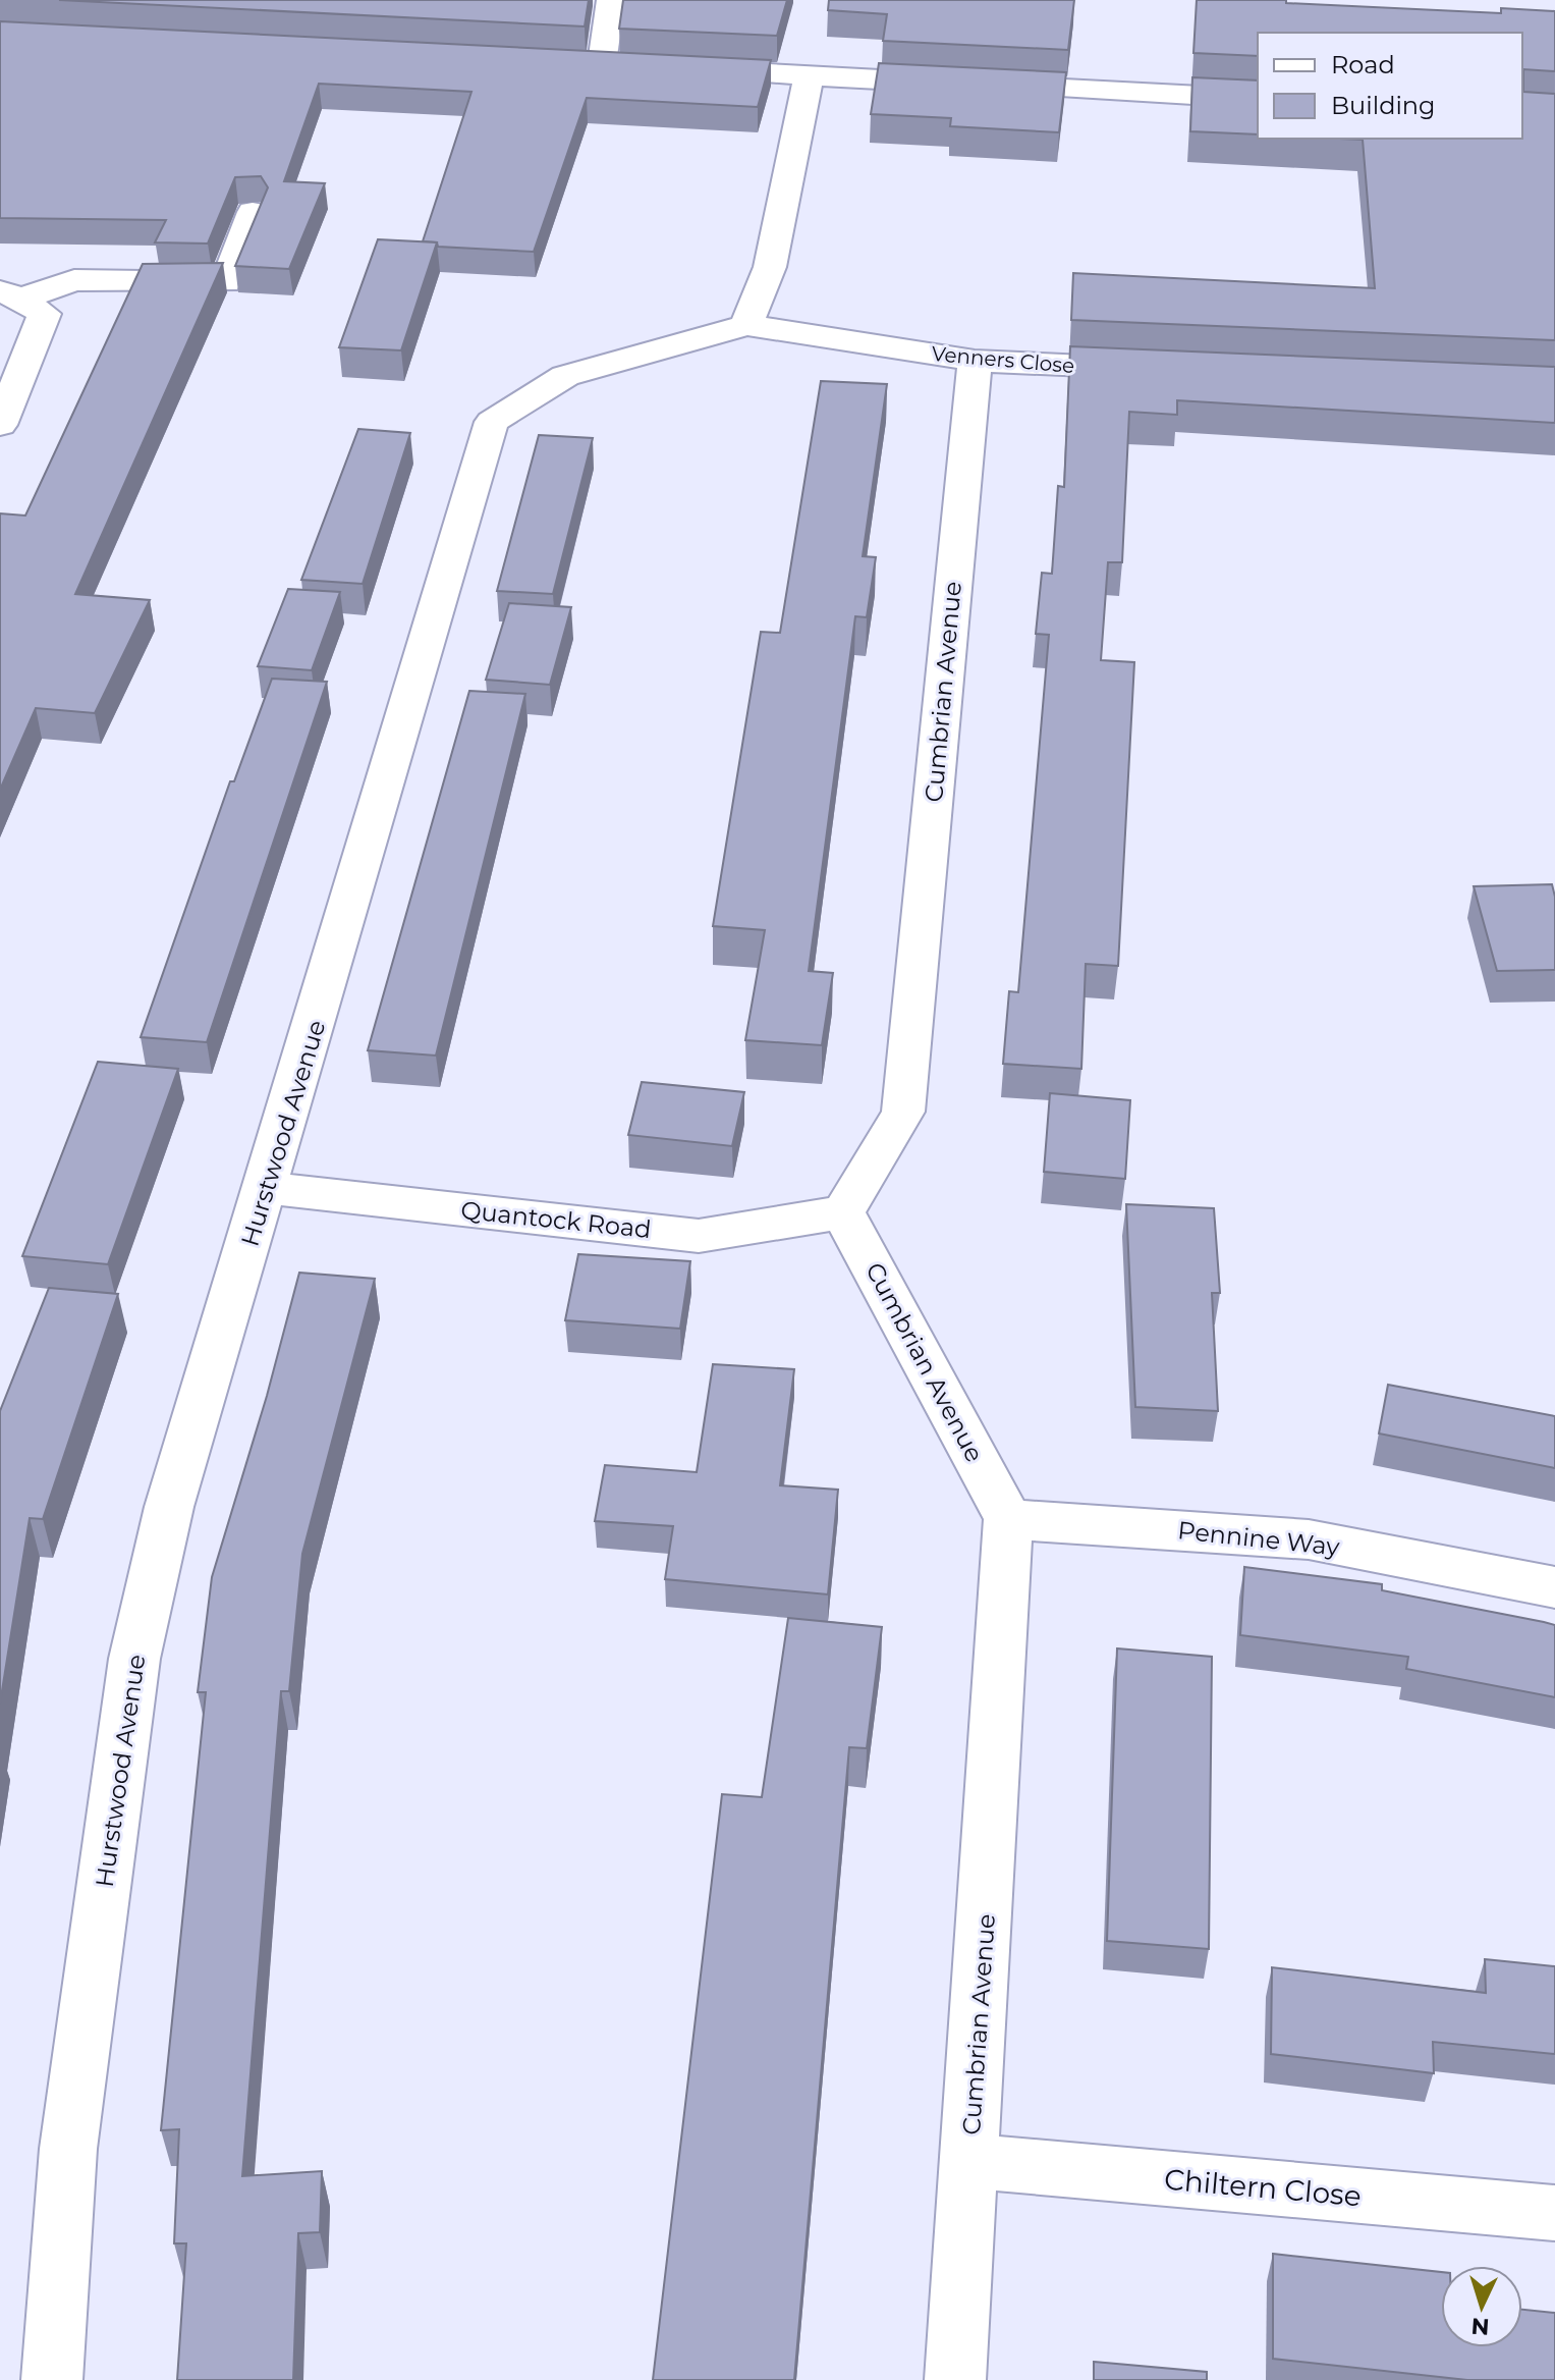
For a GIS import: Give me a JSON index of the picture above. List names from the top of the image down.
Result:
{
  "streets": {
    "street": [
      "Venners Close",
      "Cumbrian Avenue",
      "Hurstwood Avenue",
      "Quantock Road",
      "Pennine Way",
      "Chiltern Close"
    ]
  },
  "crossings": [
    ["Venners Close", "Cumbrian Avenue"],
    ["Venners Close", "Hurstwood Avenue"],
    ["Cumbrian Avenue", "Quantock Road"],
    ["Cumbrian Avenue", "Pennine Way"],
    ["Cumbrian Avenue", "Chiltern Close"],
    ["Hurstwood Avenue", "Quantock Road"]
  ],
  "legend": ["Road", "Building"],
  "north": "bottom"
}
